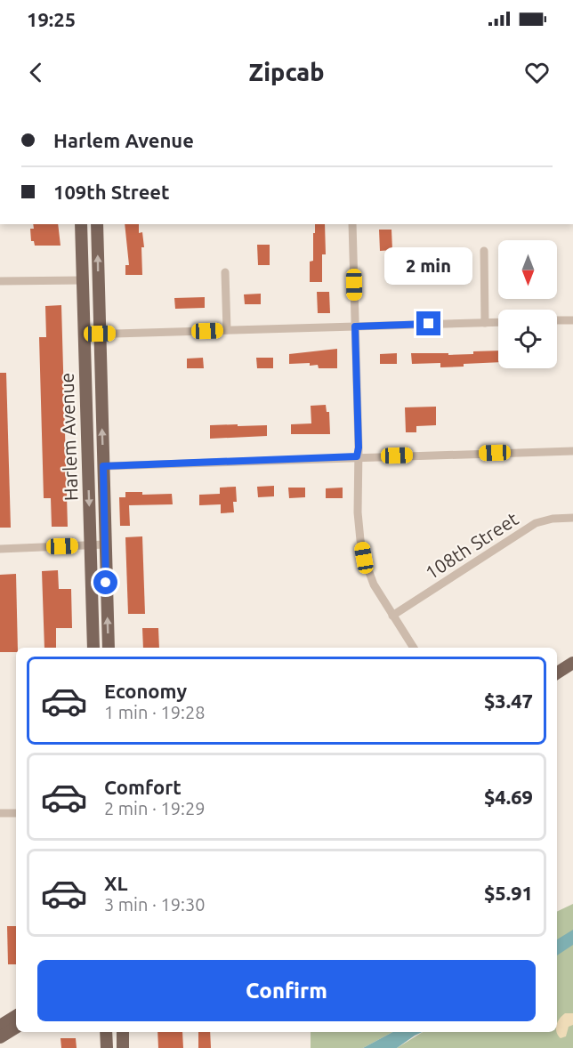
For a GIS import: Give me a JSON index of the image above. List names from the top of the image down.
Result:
{
  "streets": {
    "main road": ["Harlem Avenue"],
    "street": ["108th Street"]
  },
  "north": "bottom",
  "page": {
    "status": "19:25",
    "header": "Zipcab",
    "banner": ["Harlem Avenue", "109th Street"],
    "bubble": "2 min",
    "list": [
      {
        "name": "Economy",
        "note": "1 min · 19:28",
        "value": "$3.47"
      },
      {
        "name": "Comfort",
        "note": "2 min · 19:29",
        "value": "$4.69"
      },
      {
        "name": "XL",
        "note": "3 min · 19:30",
        "value": "$5.91"
      }
    ],
    "buttons": "Confirm"
  }
}
